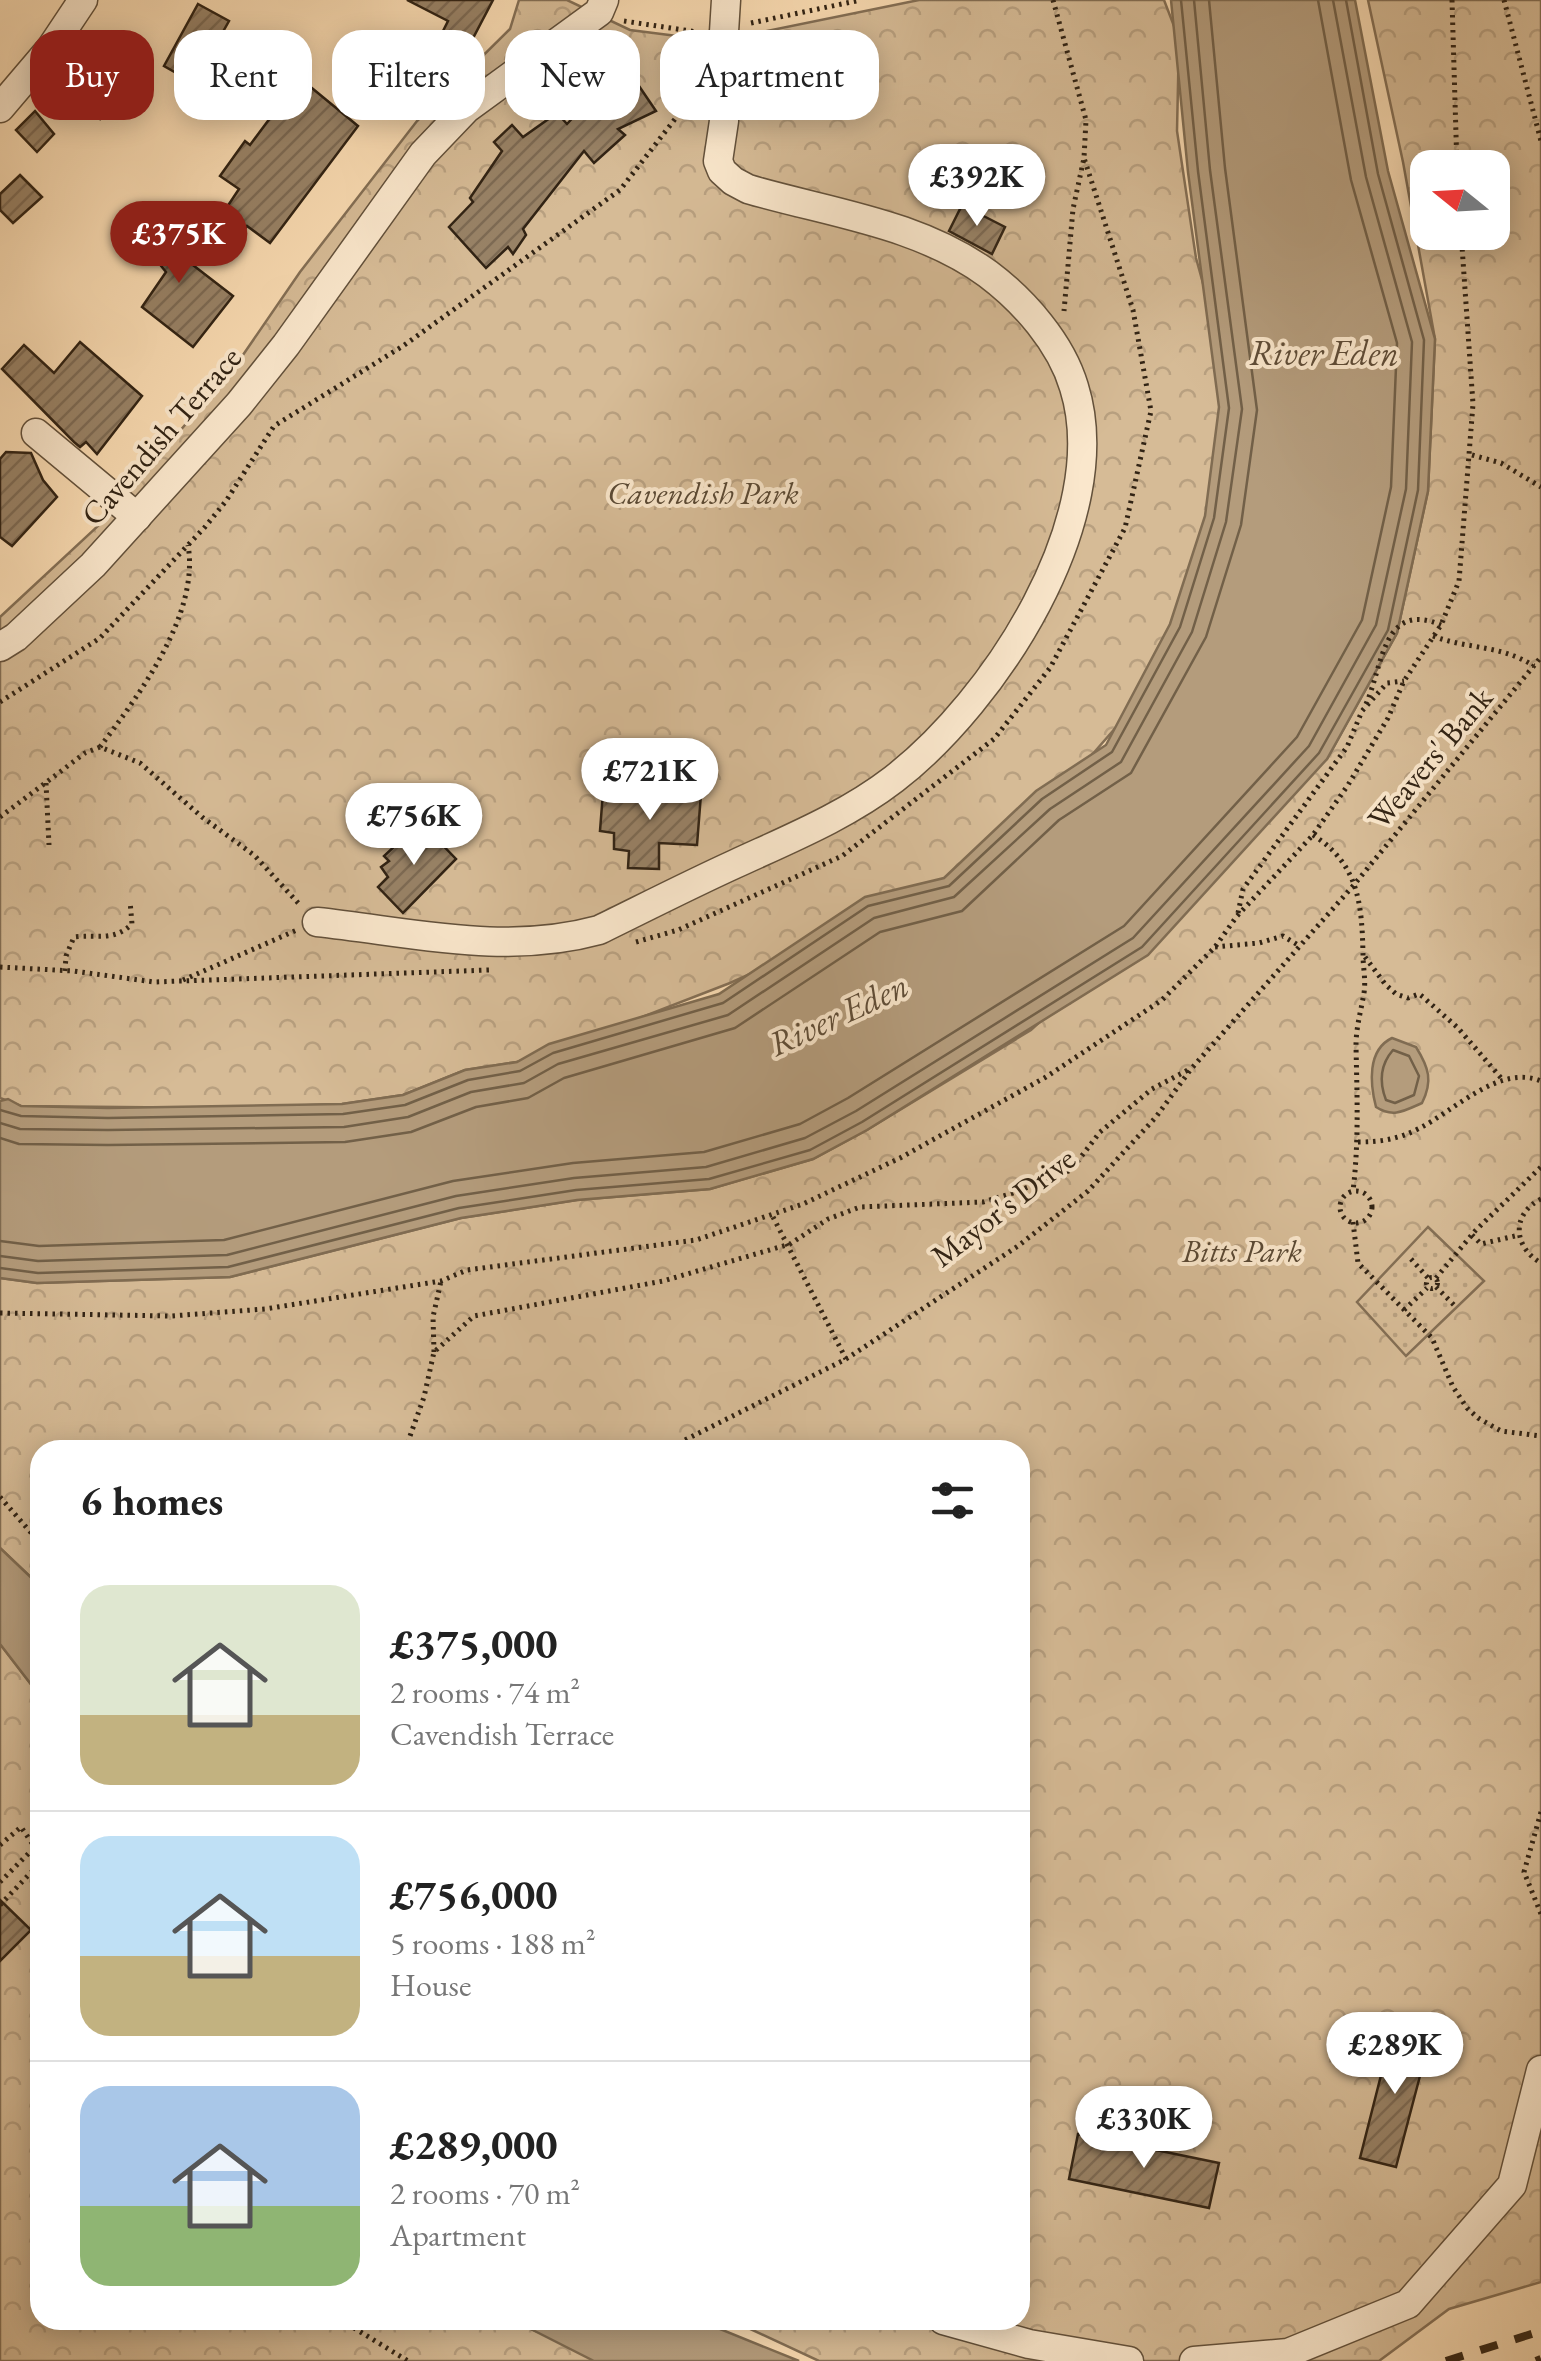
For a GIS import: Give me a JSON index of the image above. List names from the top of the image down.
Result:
{
  "streets": {
    "street": ["Cavendish Terrace"],
    "path": ["Weavers' Bank", "Mayor's Drive"]
  },
  "crossings": [
    ["Weavers' Bank", "Mayor's Drive"]
  ],
  "water": ["River Eden"],
  "parks": ["Cavendish Park", "Bitts Park"],
  "north": "left",
  "page": {
    "chip": [
      "Buy",
      "Rent",
      "Filters",
      "New",
      "Apartment"
    ],
    "price": [
      "£392K",
      "£375K",
      "£721K",
      "£756K",
      "£289K",
      "£330K"
    ],
    "heading": "6 homes",
    "list": [
      {
        "name": "£375,000",
        "note": "2 rooms · 74 m² · Cavendish Terrace"
      },
      {
        "name": "£756,000",
        "note": "5 rooms · 188 m² · House"
      },
      {
        "name": "£289,000",
        "note": "2 rooms · 70 m² · Apartment"
      }
    ]
  }
}
